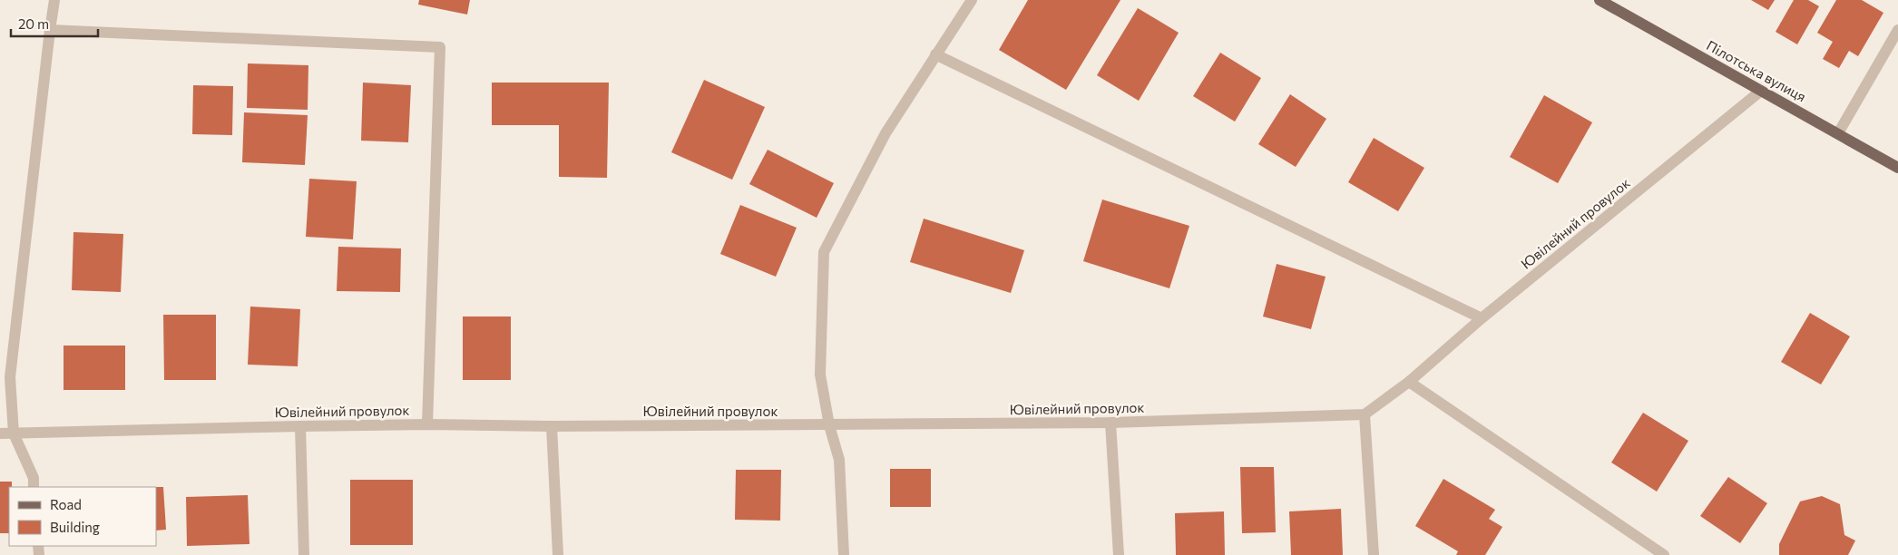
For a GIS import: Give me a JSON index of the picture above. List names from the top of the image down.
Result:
{
  "streets": {
    "main road": ["Пілотська вулиця"],
    "street": ["Ювілейний провулок"]
  },
  "crossings": [
    ["Пілотська вулиця", "Ювілейний провулок"]
  ],
  "legend": ["Road", "Building"],
  "scale_bar": "20 m"
}
